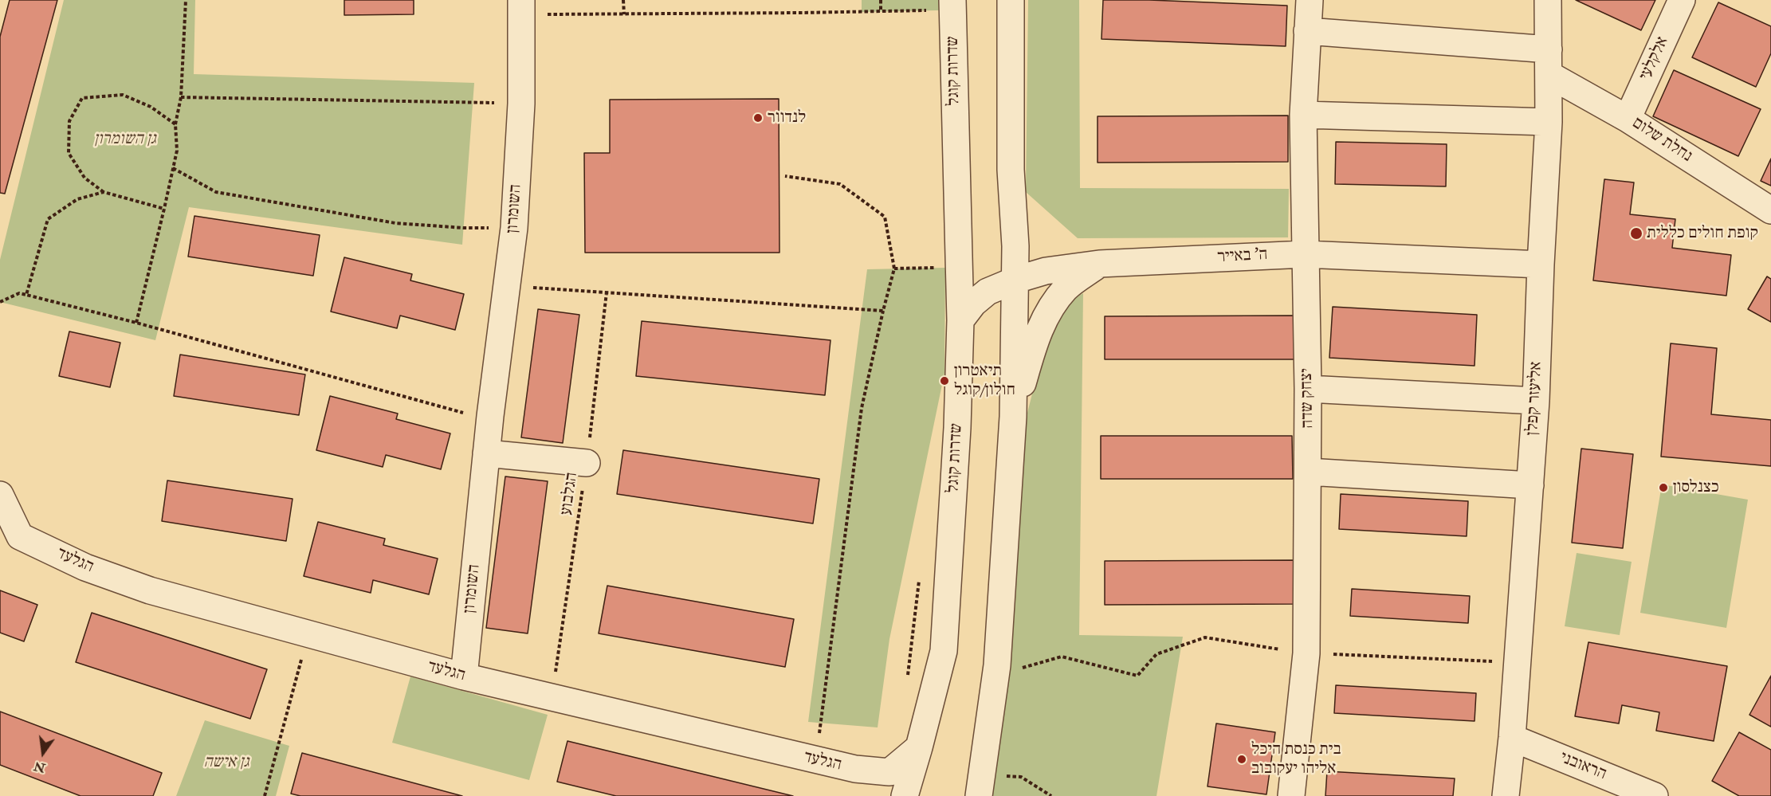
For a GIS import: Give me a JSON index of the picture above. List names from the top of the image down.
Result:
{
  "streets": {
    "street": [
      "אלקלעי",
      "שדרות קוגל",
      "נחלת שלום",
      "השומרון",
      "ה' באייר",
      "יצחק שדה",
      "אליעזר קפלן",
      "הגלעד",
      "הראובני"
    ],
    "path": ["הגלבוע"]
  },
  "crossings": [
    ["אלקלעי", "נחלת שלום"],
    ["שדרות קוגל", "ה' באייר"],
    ["שדרות קוגל", "הגלעד"],
    ["נחלת שלום", "אליעזר קפלן"],
    ["השומרון", "הגלעד"],
    ["ה' באייר", "יצחק שדה"],
    ["ה' באייר", "אליעזר קפלן"],
    ["אליעזר קפלן", "הראובני"],
    ["הגלבוע", "הגלעד"]
  ],
  "parks": ["גן השומרון", "גן אישה"],
  "places": [
    "לנדוור",
    "קופת חולים כללית",
    "תיאטרון חולון/קוגל",
    "כצנלסון",
    "בית כנסת היכל אליהו יעקובוב"
  ],
  "north": "bottom"
}
